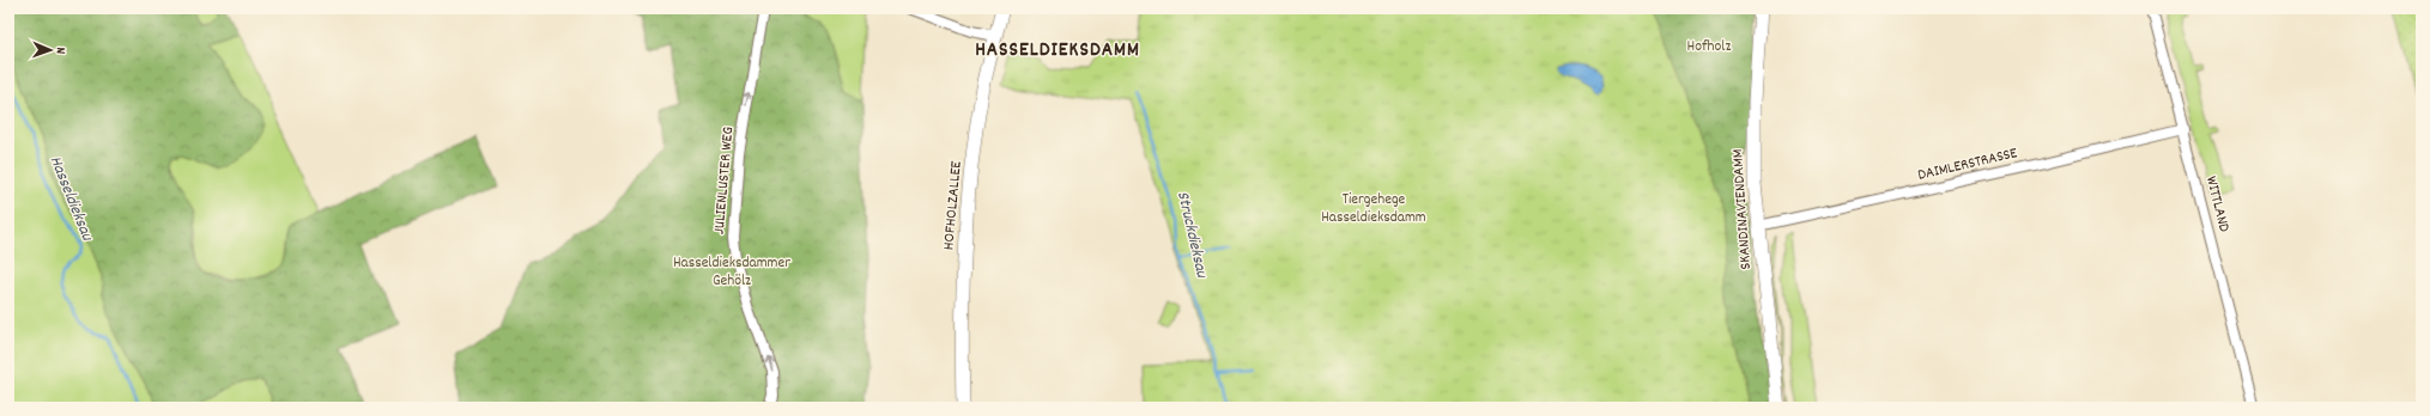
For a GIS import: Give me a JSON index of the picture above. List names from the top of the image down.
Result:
{
  "streets": {
    "street": [
      "DAIMLERSTRASSE",
      "JULIENLUSTER WEG",
      "WITTLAND",
      "HOFHOLZALLEE",
      "SKANDINAVIENDAMM"
    ]
  },
  "crossings": [
    ["DAIMLERSTRASSE", "WITTLAND"],
    ["DAIMLERSTRASSE", "SKANDINAVIENDAMM"]
  ],
  "one_way": ["JULIENLUSTER WEG"],
  "districts": ["HASSELDIEKSDAMM"],
  "water": ["Hasseldieksau", "Struckdieksau"],
  "parks": ["Hofholz", "Tiergehege Hasseldieksdamm", "Hasseldieksdammer Gehölz"],
  "north": "right"
}
